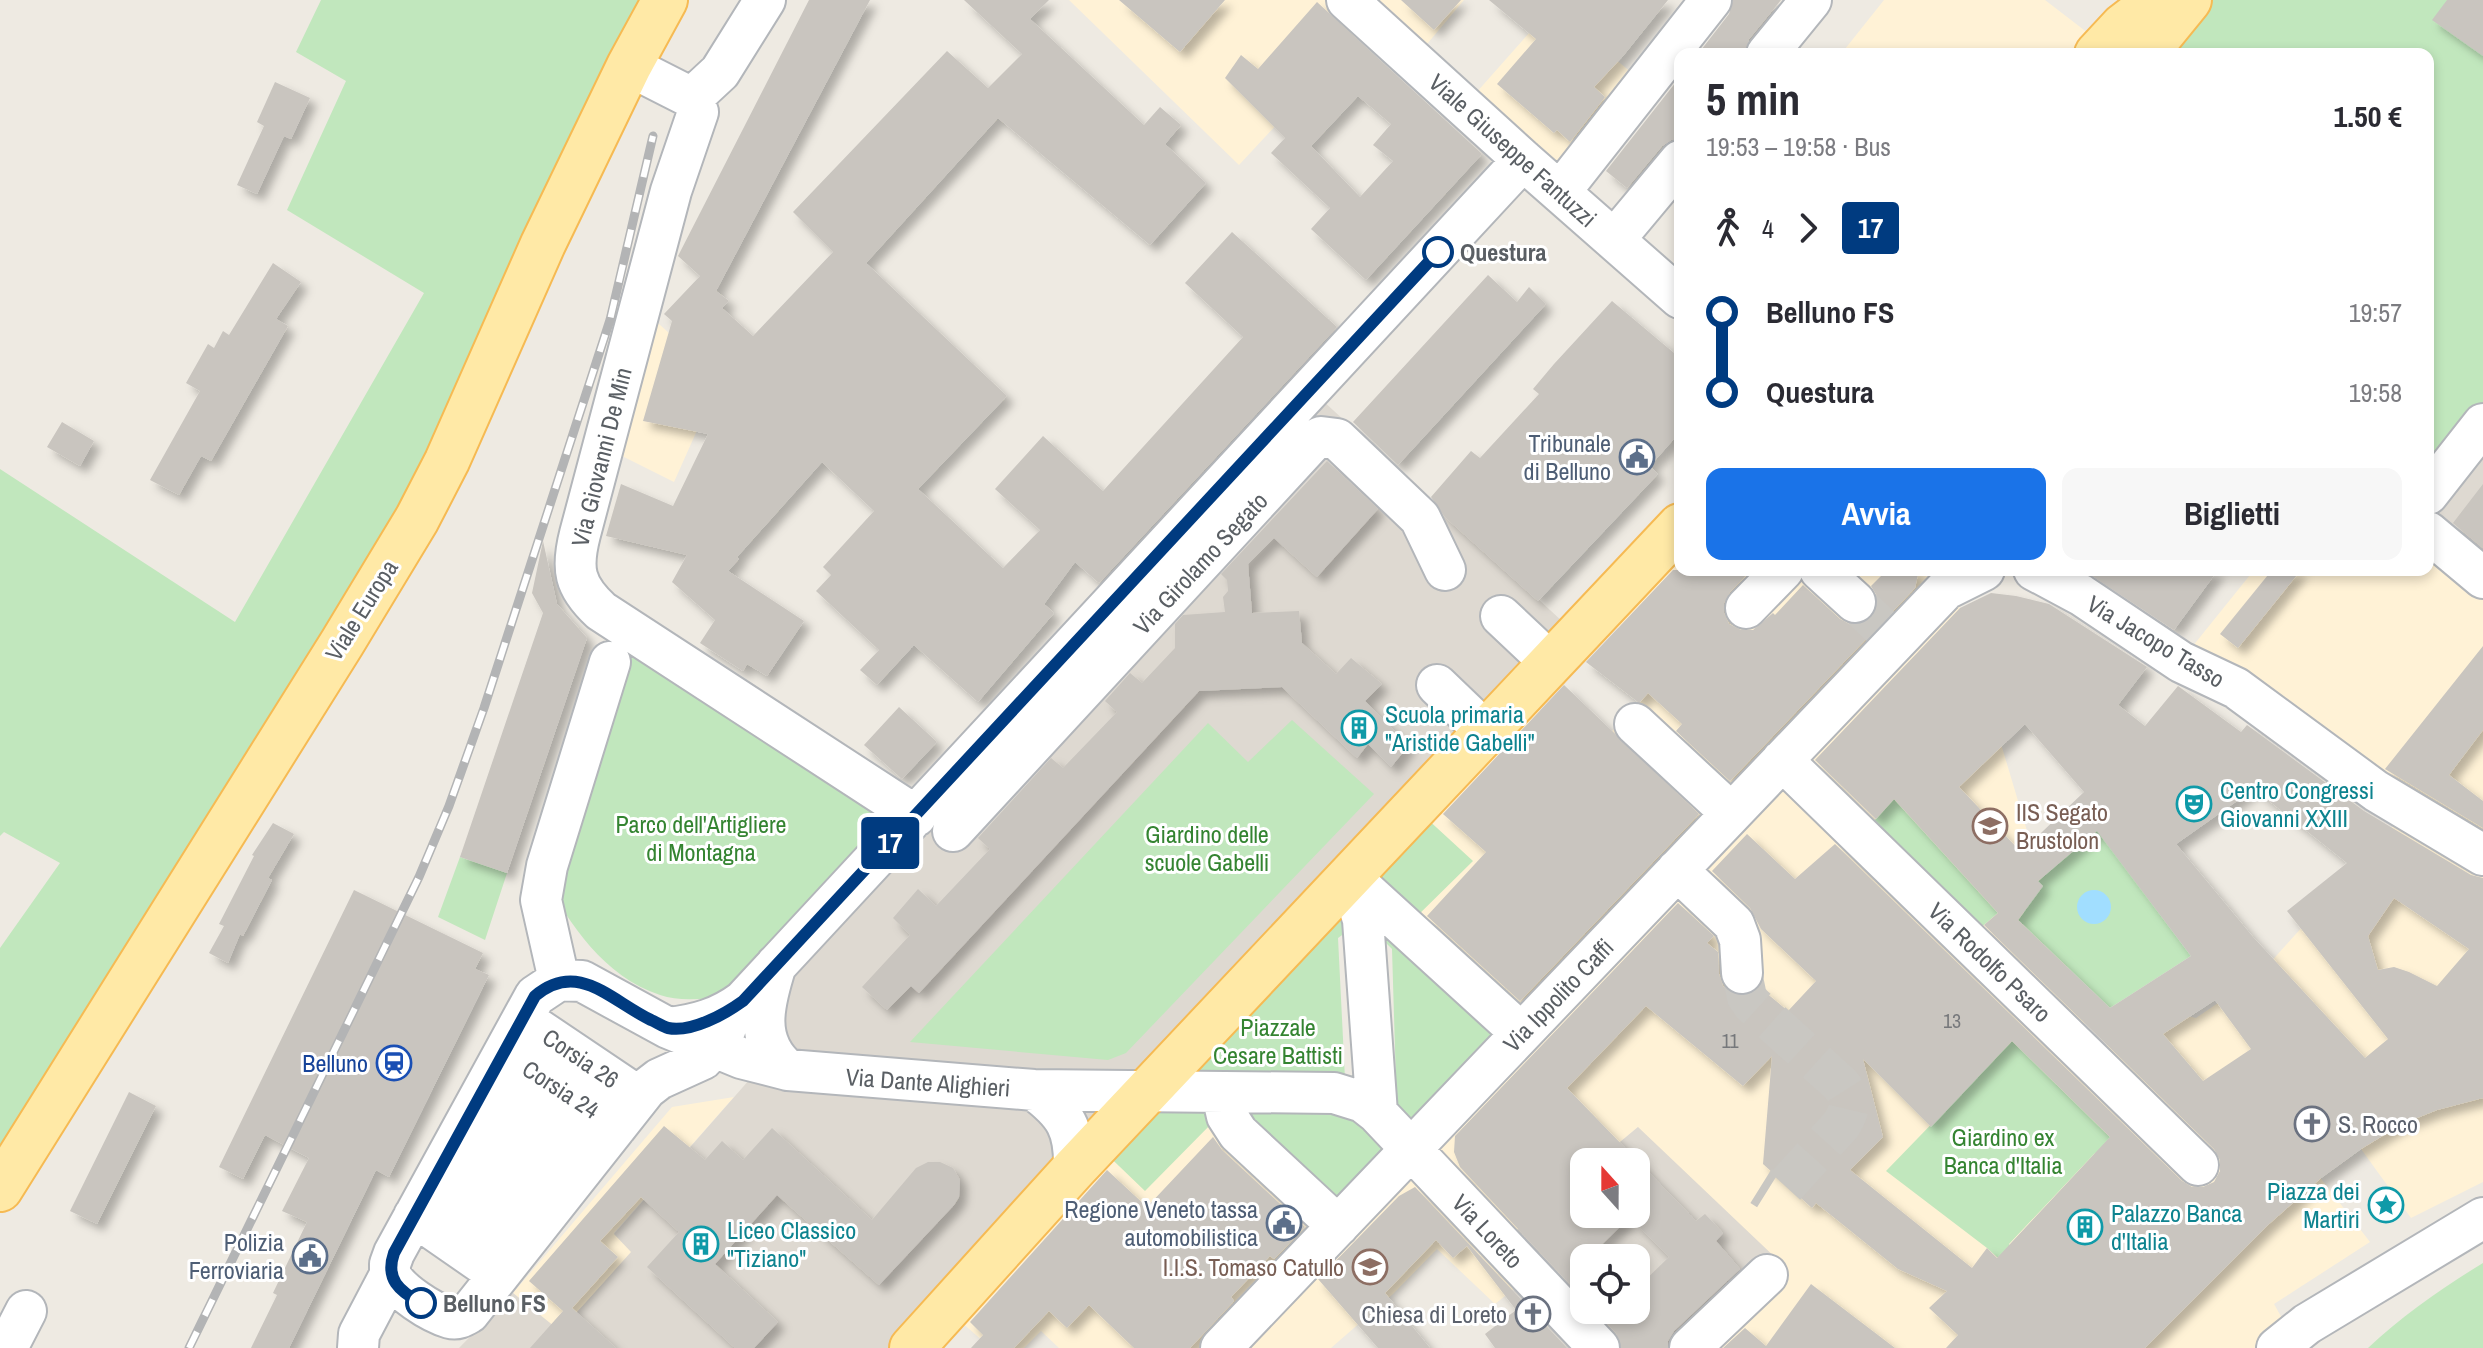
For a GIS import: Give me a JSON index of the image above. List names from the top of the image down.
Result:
{
  "streets": {
    "main road": ["Viale Europa"],
    "street": [
      "Viale Giuseppe Fantuzzi",
      "Via Giovanni De Min",
      "Via Girolamo Segato",
      "Via Jacopo Tasso",
      "Via Rodolfo Psaro",
      "Via Ippolito Caffi",
      "Corsia 26",
      "Via Dante Alighieri",
      "Via Loreto"
    ]
  },
  "crossings": [
    ["Via Rodolfo Psaro", "Via Ippolito Caffi"],
    ["Via Ippolito Caffi", "Via Loreto"]
  ],
  "parks": [
    "Parco dell'Artigliere di Montagna",
    "Giardino delle scuole Gabelli",
    "Piazzale Cesare Battisti",
    "Giardino ex Banca d'Italia"
  ],
  "places": {
    "other": ["Questura", "Belluno FS"],
    "public building": ["Tribunale di Belluno", "Regione Veneto tassa automobilistica", "Polizia Ferroviaria"],
    "building": ["Scuola primaria \"Aristide Gabelli\"", "Palazzo Banca d'Italia", "Liceo Classico \"Tiziano\""],
    "theatre": ["Centro Congressi Giovanni XXIII"],
    "school or university": ["IIS Segato Brustolon", "I.I.S. Tomaso Catullo"],
    "station": ["Belluno"],
    "church": ["S. Rocco", "Chiesa di Loreto"],
    "place": ["Piazza dei Martiri"]
  },
  "lines": ["bus line 17"],
  "house_numbers": ["13", "11"],
  "north": "top",
  "page": {
    "on_map": "17",
    "heading": ["5 min", "19:53 – 19:58 · Bus", "1.50 €"],
    "legs": ["4", "17"],
    "list": [
      {
        "name": "Belluno FS",
        "value": "19:57"
      },
      {
        "name": "Questura",
        "value": "19:58"
      }
    ],
    "buttons": ["Avvia", "Biglietti"]
  }
}
